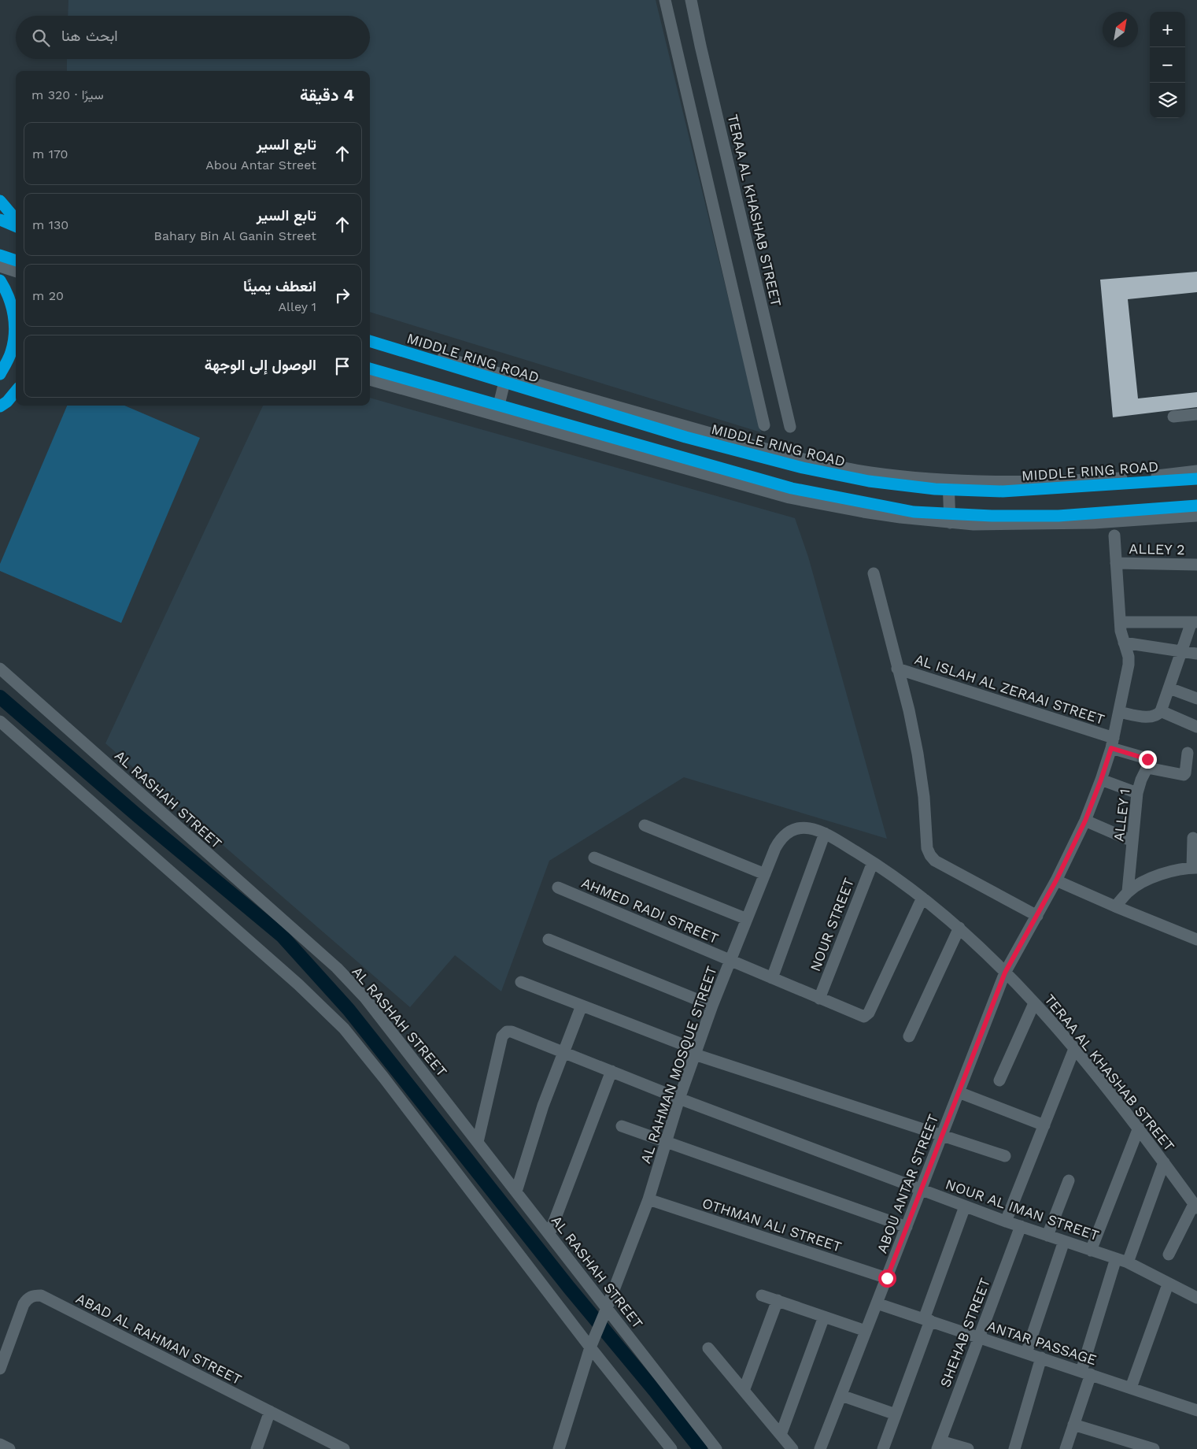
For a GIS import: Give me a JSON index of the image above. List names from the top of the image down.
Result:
{
  "streets": {
    "highway": ["MIDDLE RING ROAD"],
    "street": [
      "TERAA AL KHASHAB STREET",
      "ALLEY 2",
      "AL ISLAH AL ZERAAI STREET",
      "AL RASHAH STREET",
      "ALLEY 1",
      "AHMED RADI STREET",
      "NOUR STREET",
      "AL RAHMAN MOSQUE STREET",
      "ABOU ANTAR STREET",
      "NOUR AL IMAN STREET",
      "OTHMAN ALI STREET",
      "SHEHAB STREET",
      "ABAD AL RAHMAN STREET",
      "ANTAR PASSAGE"
    ]
  },
  "crossings": [
    ["TERAA AL KHASHAB STREET", "AHMED RADI STREET"],
    ["TERAA AL KHASHAB STREET", "NOUR STREET"],
    ["TERAA AL KHASHAB STREET", "AL RAHMAN MOSQUE STREET"],
    ["TERAA AL KHASHAB STREET", "ABOU ANTAR STREET"],
    ["ALLEY 2", "ABOU ANTAR STREET"],
    ["AL ISLAH AL ZERAAI STREET", "ABOU ANTAR STREET"],
    ["AL RASHAH STREET", "AL RAHMAN MOSQUE STREET"],
    ["AL RASHAH STREET", "NOUR AL IMAN STREET"],
    ["AHMED RADI STREET", "NOUR STREET"],
    ["AHMED RADI STREET", "AL RAHMAN MOSQUE STREET"],
    ["AL RAHMAN MOSQUE STREET", "NOUR AL IMAN STREET"],
    ["AL RAHMAN MOSQUE STREET", "OTHMAN ALI STREET"],
    ["ABOU ANTAR STREET", "NOUR AL IMAN STREET"],
    ["ABOU ANTAR STREET", "OTHMAN ALI STREET"],
    ["ABOU ANTAR STREET", "ANTAR PASSAGE"],
    ["NOUR AL IMAN STREET", "SHEHAB STREET"],
    ["SHEHAB STREET", "ANTAR PASSAGE"]
  ],
  "north": "top right",
  "page": {
    "map_buttons": ["+", "−"],
    "search": "ابحث هنا",
    "heading": ["4 دقيقة", "سيرًا · 320 m"],
    "list": [
      ["تابع السير", "Abou Antar Street", "170 m"],
      ["تابع السير", "Bahary Bin Al Ganin Street", "130 m"],
      ["انعطف يمينًا", "Alley 1", "20 m"],
      "الوصول إلى الوجهة"
    ]
  }
}
